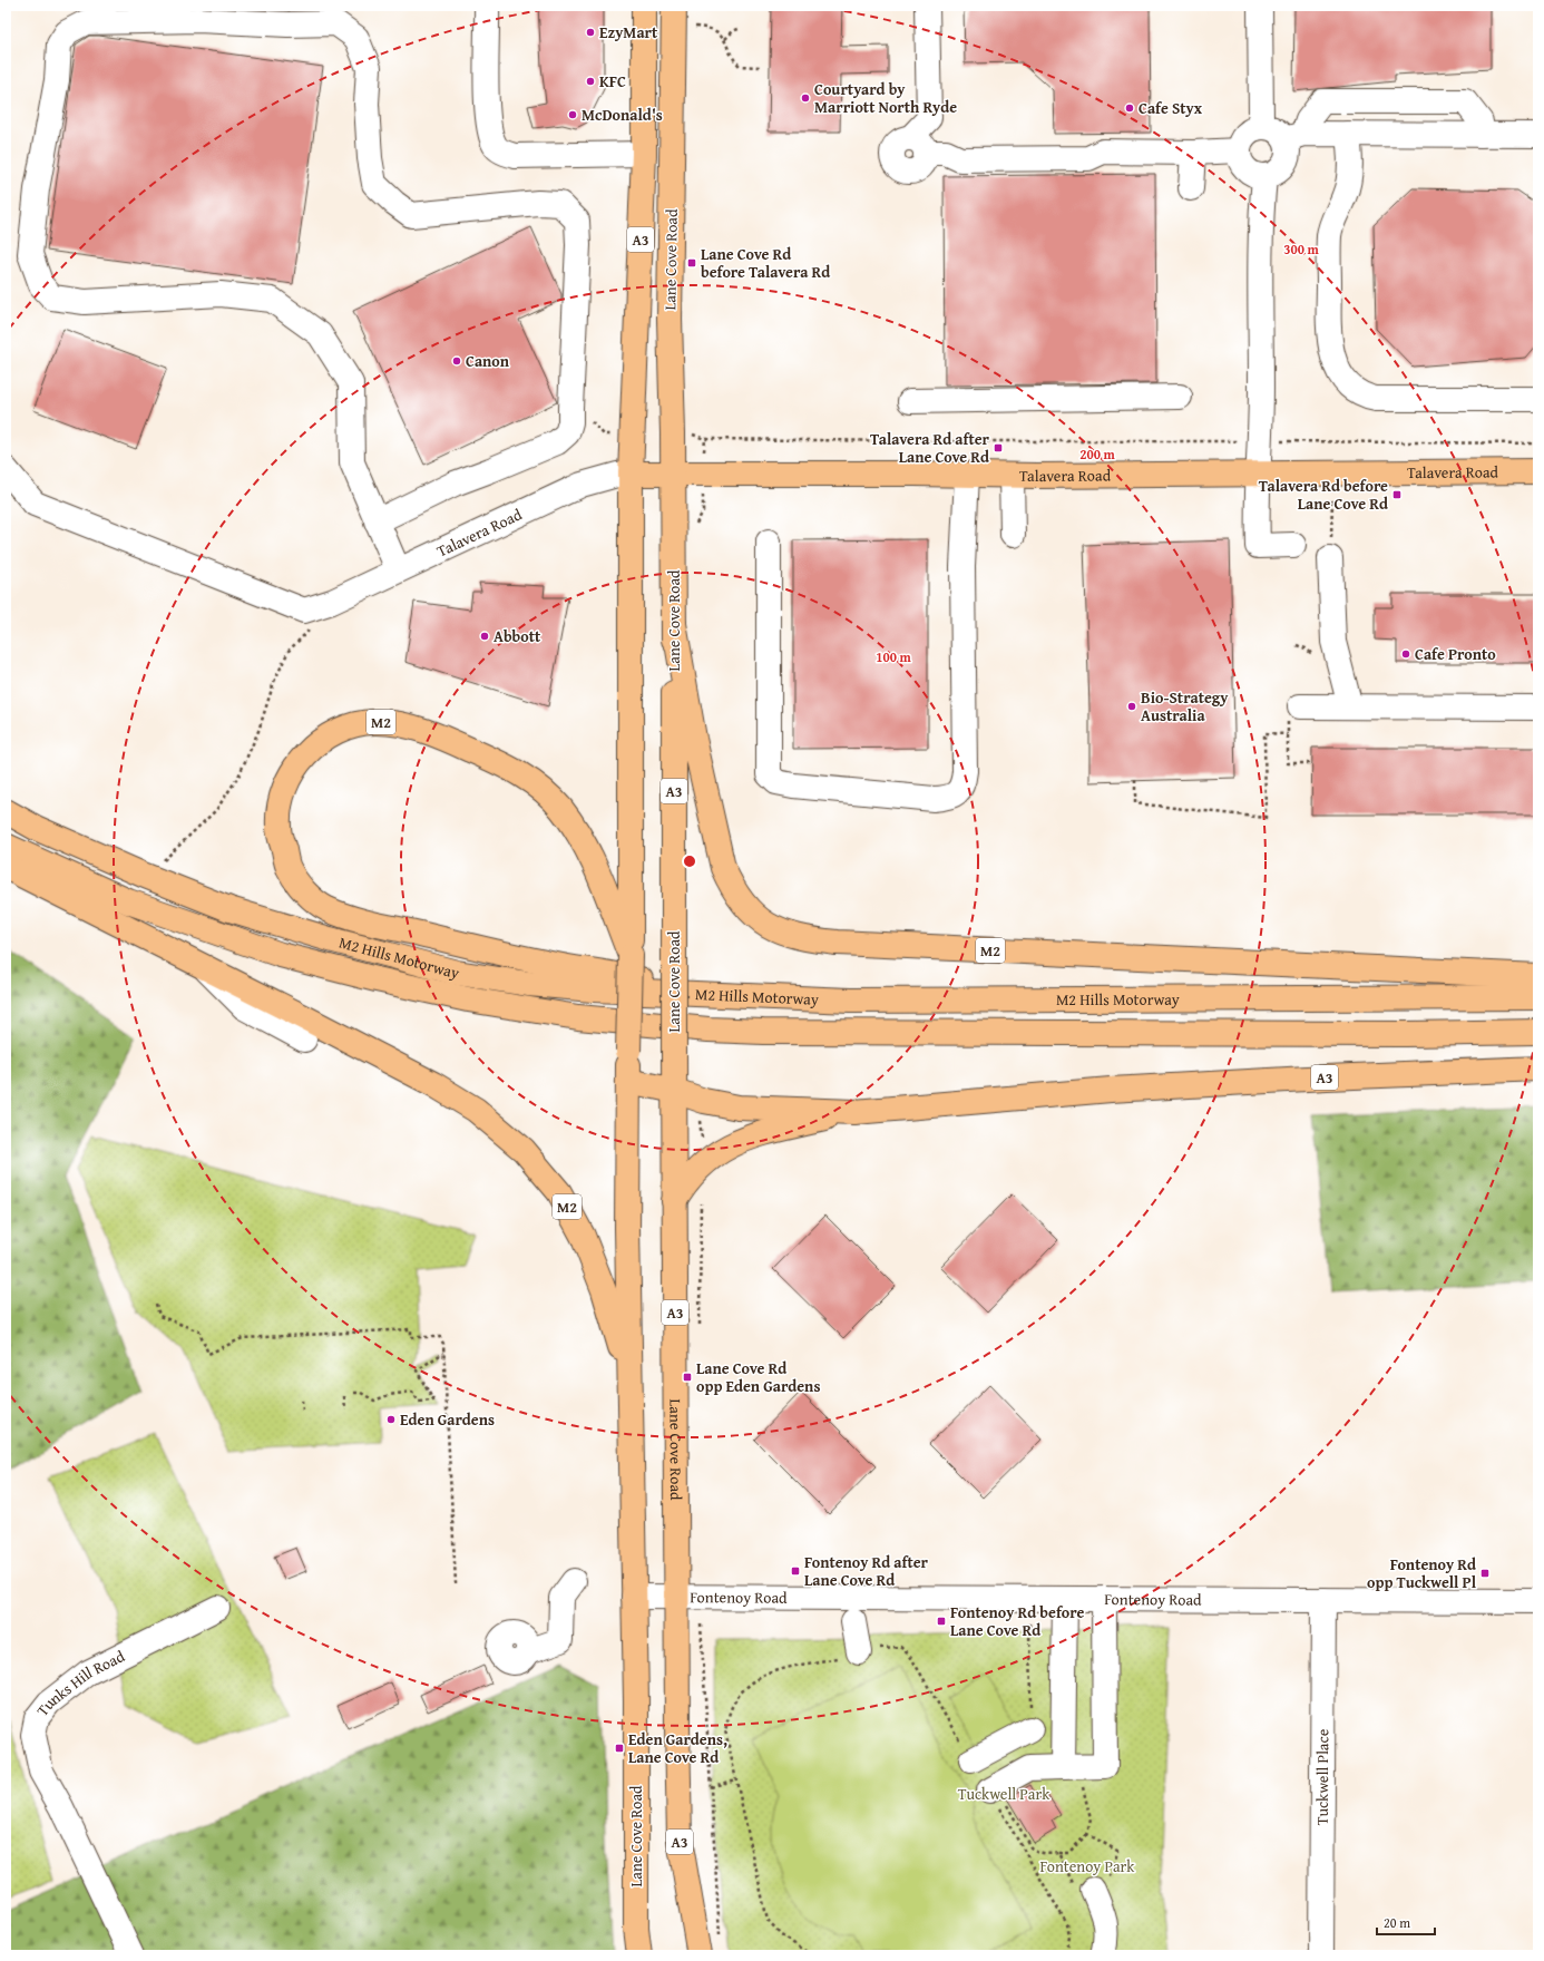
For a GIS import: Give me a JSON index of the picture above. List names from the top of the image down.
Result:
{
  "streets": {
    "main road": [
      "A3",
      "Lane Cove Road",
      "Talavera Road",
      "M2",
      "M2 Hills Motorway"
    ],
    "street": ["Fontenoy Road", "Tunks Hill Road", "Tuckwell Place"]
  },
  "crossings": [
    ["A3", "Lane Cove Road"],
    ["Lane Cove Road", "Talavera Road"],
    ["Lane Cove Road", "M2"],
    ["Lane Cove Road", "Fontenoy Road"],
    ["M2", "M2 Hills Motorway"],
    ["Fontenoy Road", "Tuckwell Place"]
  ],
  "parks": ["Tuckwell Park", "Fontenoy Park"],
  "places": {
    "other": [
      "EzyMart",
      "KFC",
      "Courtyard by Marriott North Ryde",
      "Cafe Styx",
      "McDonald's",
      "Canon",
      "Abbott",
      "Cafe Pronto",
      "Bio-Strategy Australia",
      "Eden Gardens"
    ],
    "transit": [
      "Lane Cove Rd before Talavera Rd",
      "Talavera Rd after Lane Cove Rd",
      "Talavera Rd before Lane Cove Rd",
      "Lane Cove Rd opp Eden Gardens",
      "Fontenoy Rd after Lane Cove Rd",
      "Fontenoy Rd opp Tuckwell Pl",
      "Fontenoy Rd before Lane Cove Rd",
      "Eden Gardens, Lane Cove Rd"
    ]
  },
  "scale_bar": "20 m",
  "rings": ["300 m", "200 m", "100 m"]
}
